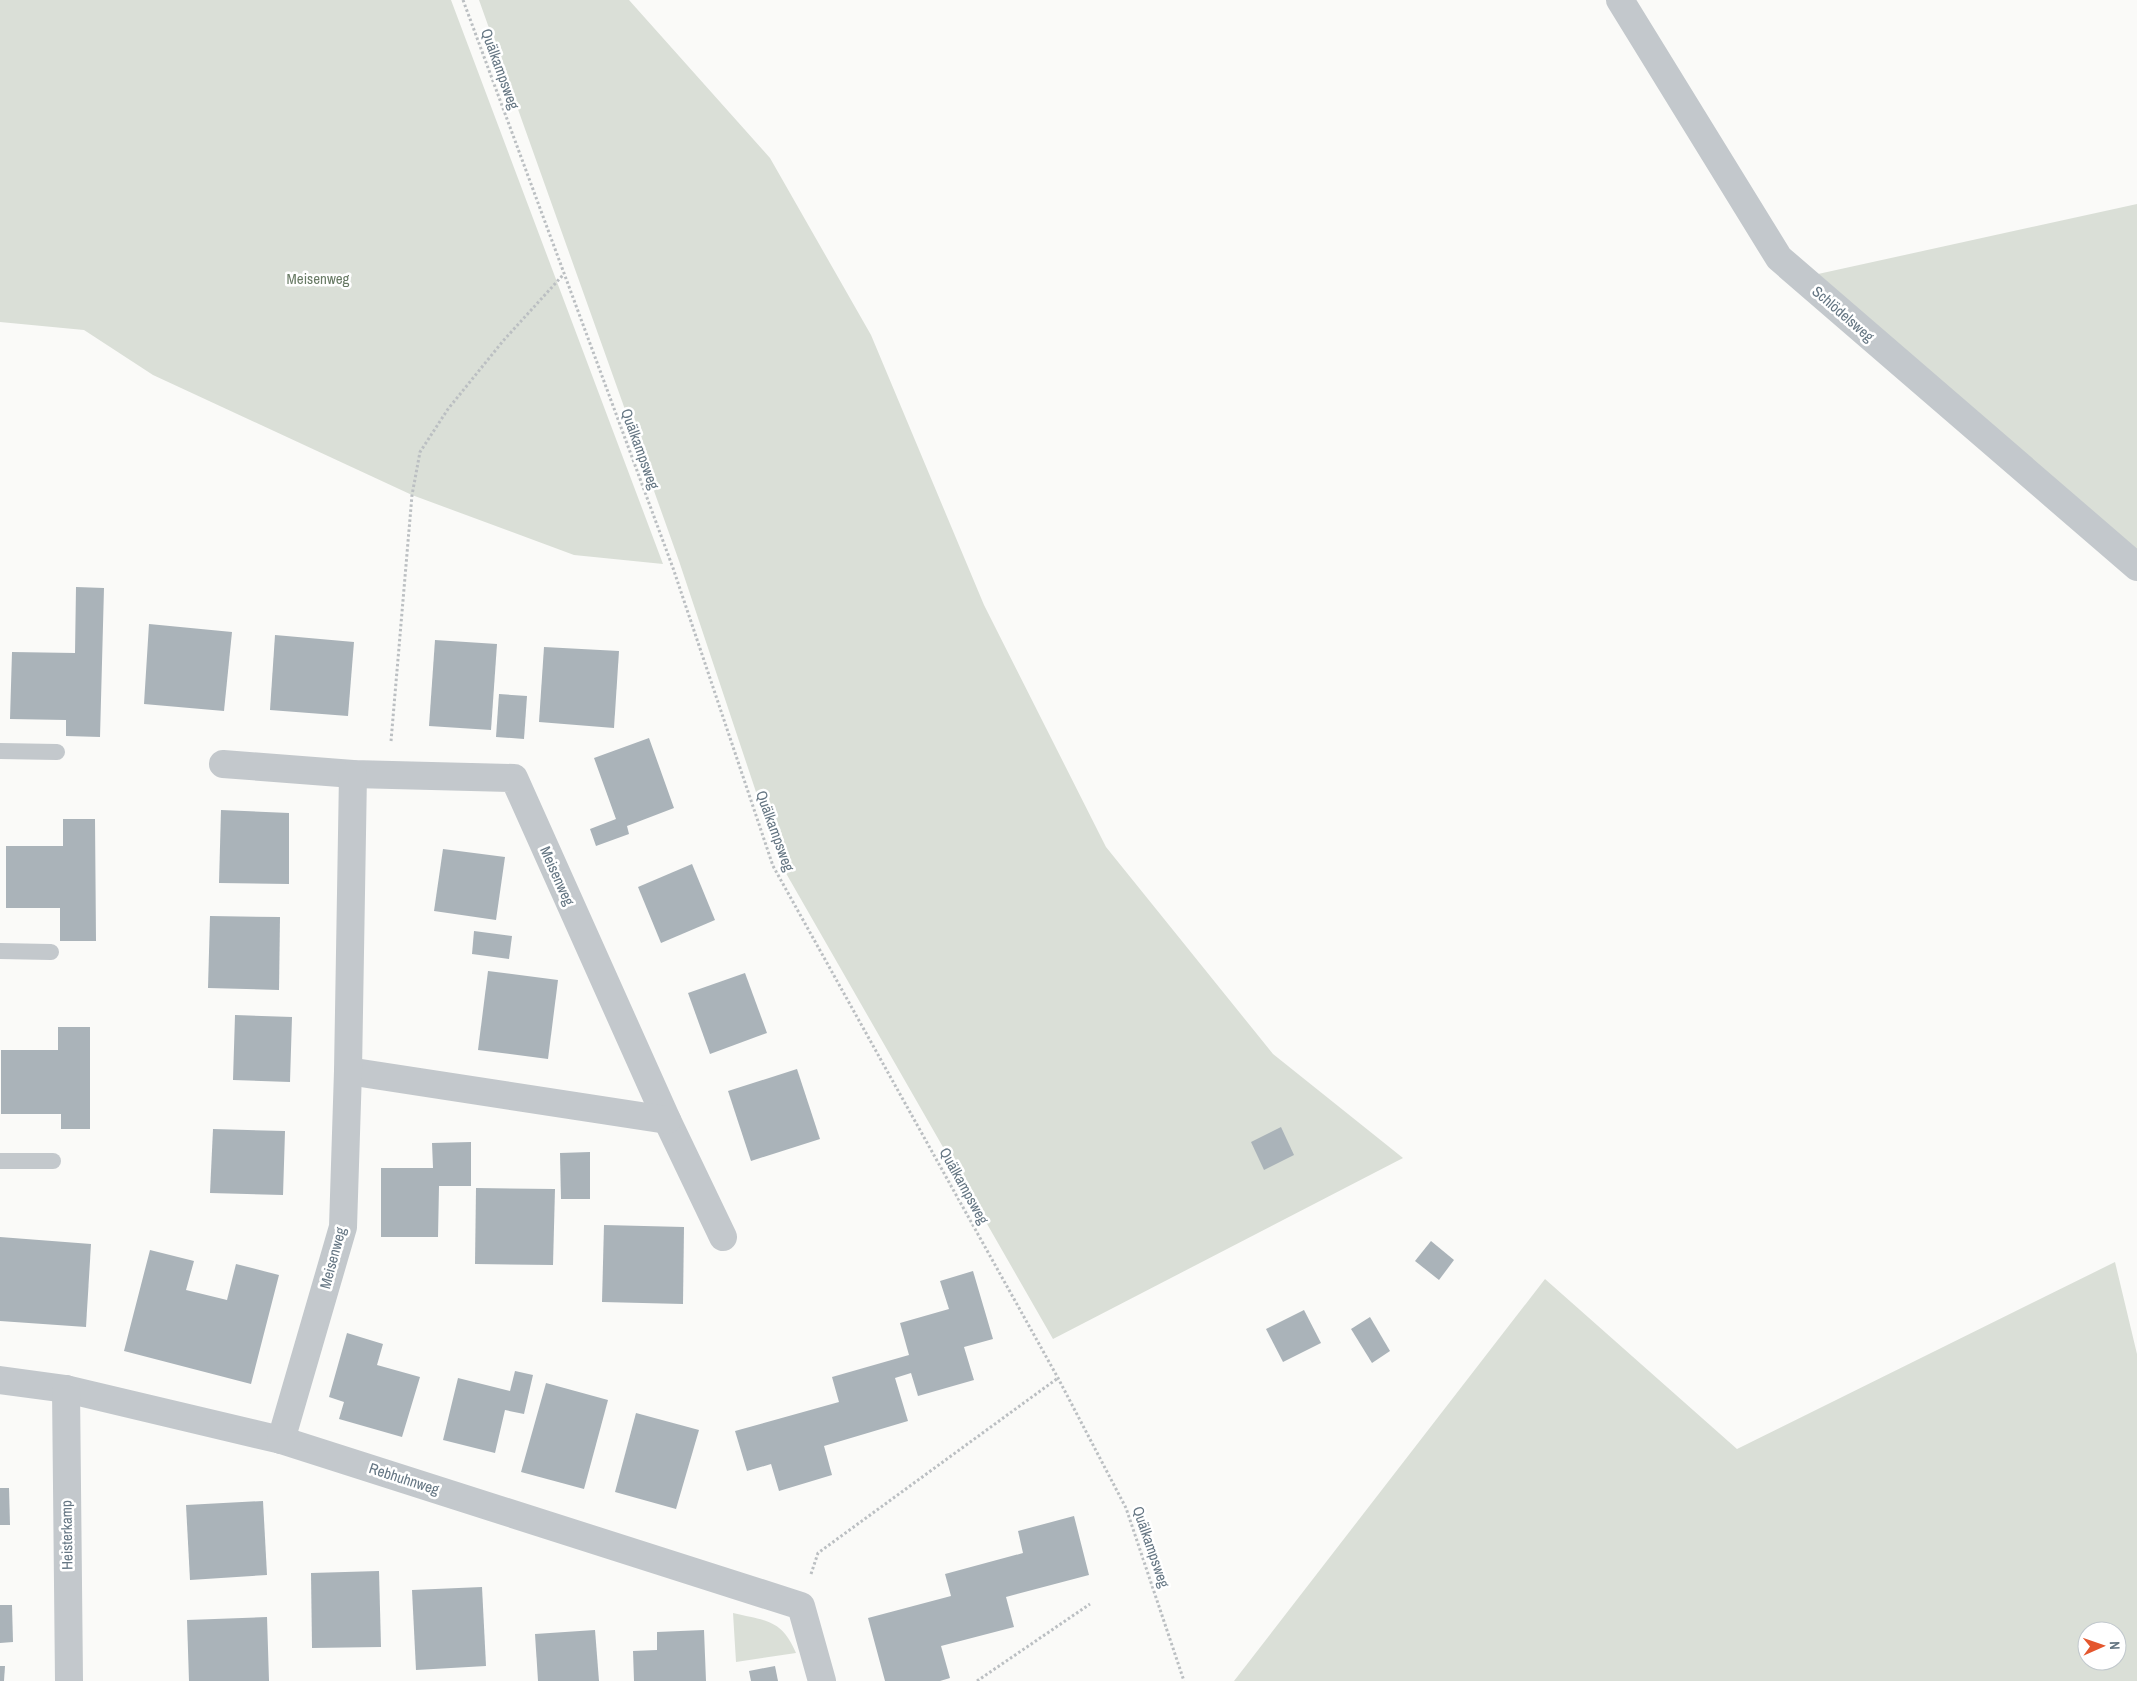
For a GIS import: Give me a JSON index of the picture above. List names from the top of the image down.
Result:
{
  "streets": {
    "street": [
      "Schlödelsweg",
      "Meisenweg",
      "Rebhuhnweg",
      "Heisterkamp"
    ],
    "path": ["Quälkampsweg"]
  },
  "crossings": [
    ["Meisenweg", "Rebhuhnweg"],
    ["Rebhuhnweg", "Heisterkamp"]
  ],
  "parks": ["Meisenweg"],
  "north": "right"
}
